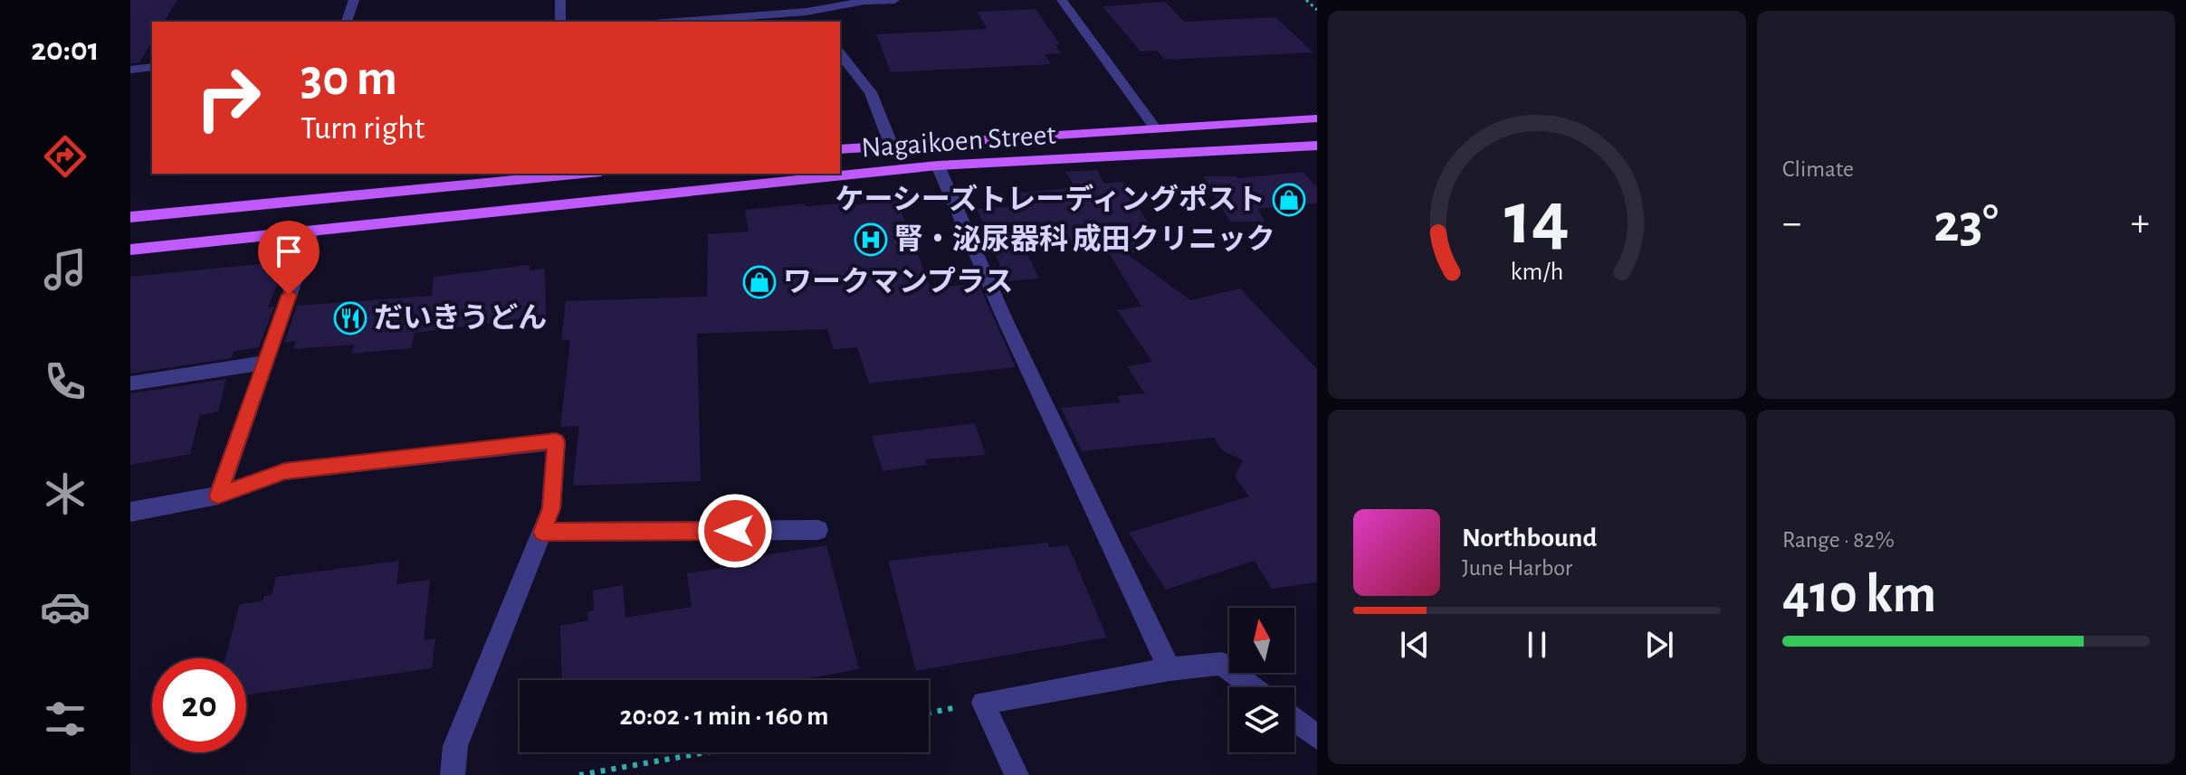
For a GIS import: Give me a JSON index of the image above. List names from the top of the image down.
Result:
{
  "streets": {
    "main road": ["Nagaikoen Street"]
  },
  "places": {
    "shop": ["ケーシーズトレーディングポスト", "ワークマンプラス"],
    "hospital": ["腎・泌尿器科 成田クリニック"],
    "restaurant": ["だいきうどん"]
  },
  "north": "top",
  "page": {
    "tabs": "20:01",
    "tile": [
      "Climate",
      ["Range · 82%", "410 km"]
    ],
    "turn": ["30 m", "Turn right"],
    "heat": ["−", "23°", "+"],
    "song": ["Northbound", "June Harbor"],
    "limit": "20",
    "trip": "20:02 · 1 min · 160 m",
    "gauge": ["14", "km/h"]
  }
}
